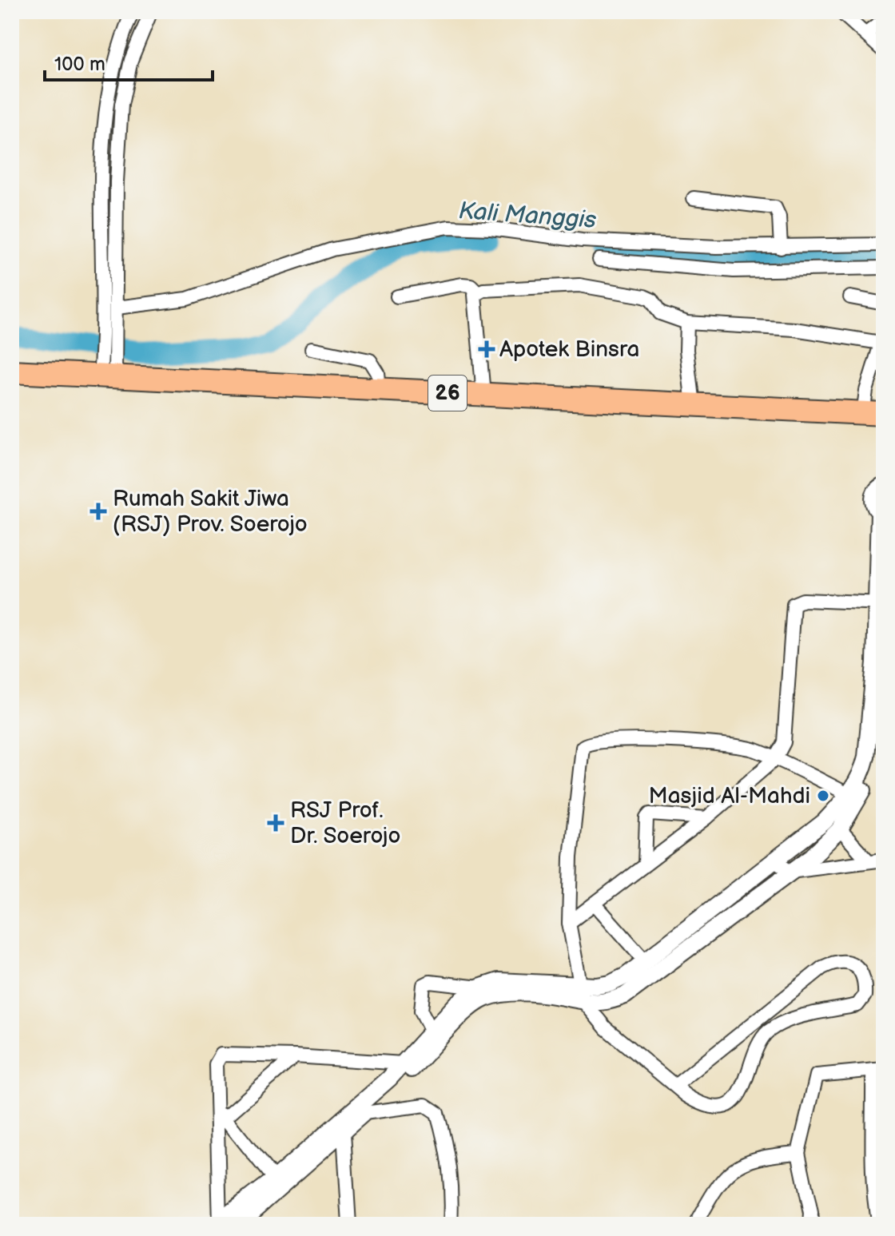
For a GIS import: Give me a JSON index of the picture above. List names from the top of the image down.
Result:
{
  "streets": {
    "highway": ["26"]
  },
  "water": ["Kali Manggis"],
  "places": {
    "health": ["Apotek Binsra", "Rumah Sakit Jiwa (RSJ) Prov. Soerojo", "RSJ Prof. Dr. Soerojo"],
    "other": ["Masjid Al-Mahdi"]
  },
  "scale_bar": "100 m"
}
